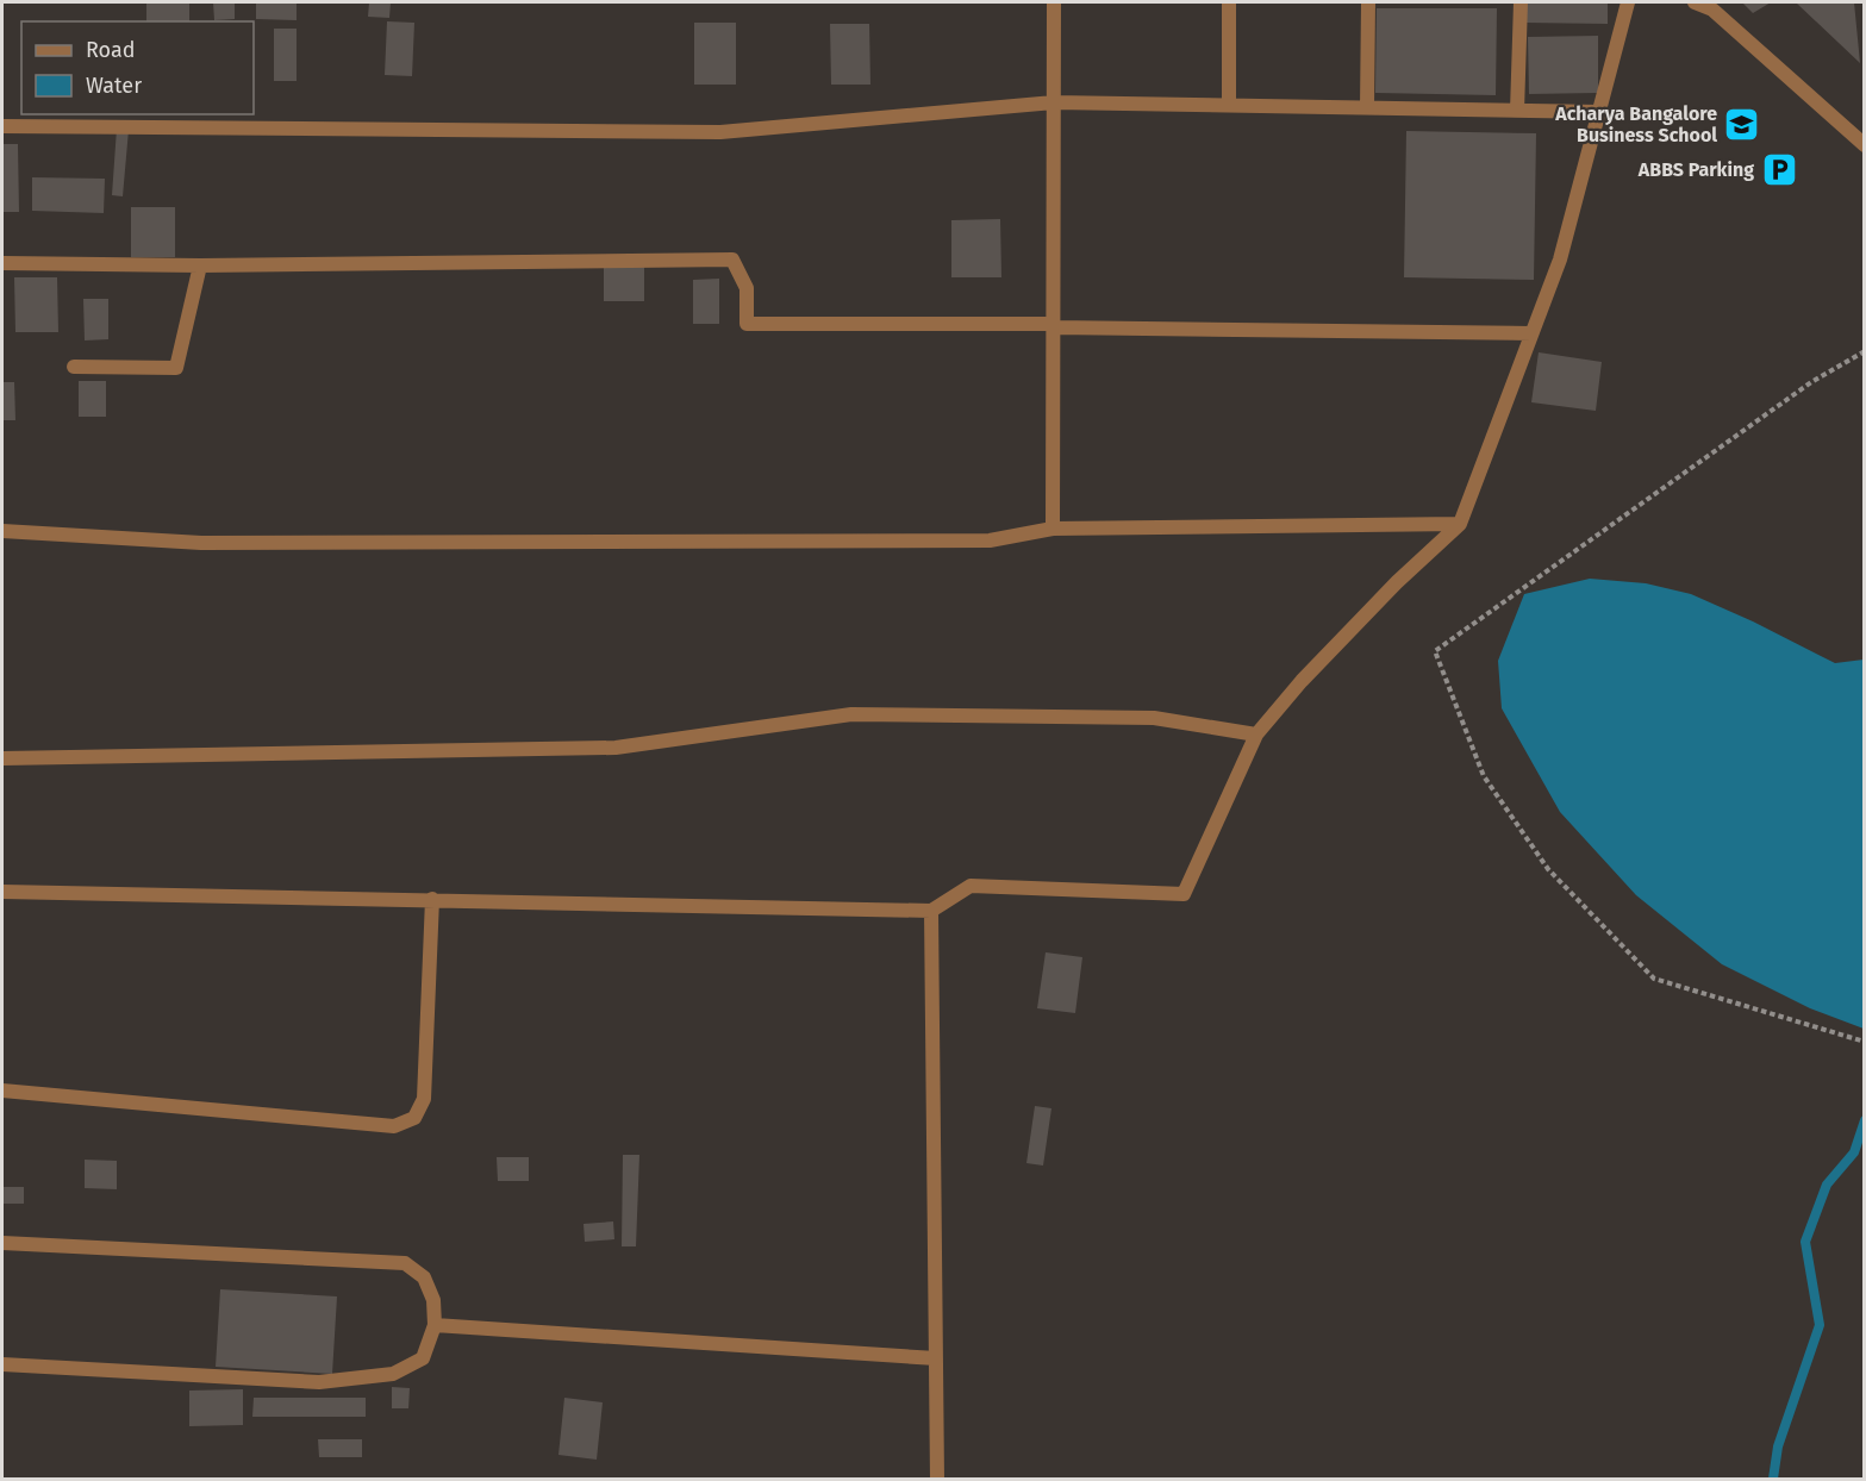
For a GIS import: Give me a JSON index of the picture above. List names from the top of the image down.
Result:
{
  "places": {
    "school or university": ["Acharya Bangalore Business School"],
    "parking": ["ABBS Parking"]
  },
  "legend": ["Road", "Water"]
}
